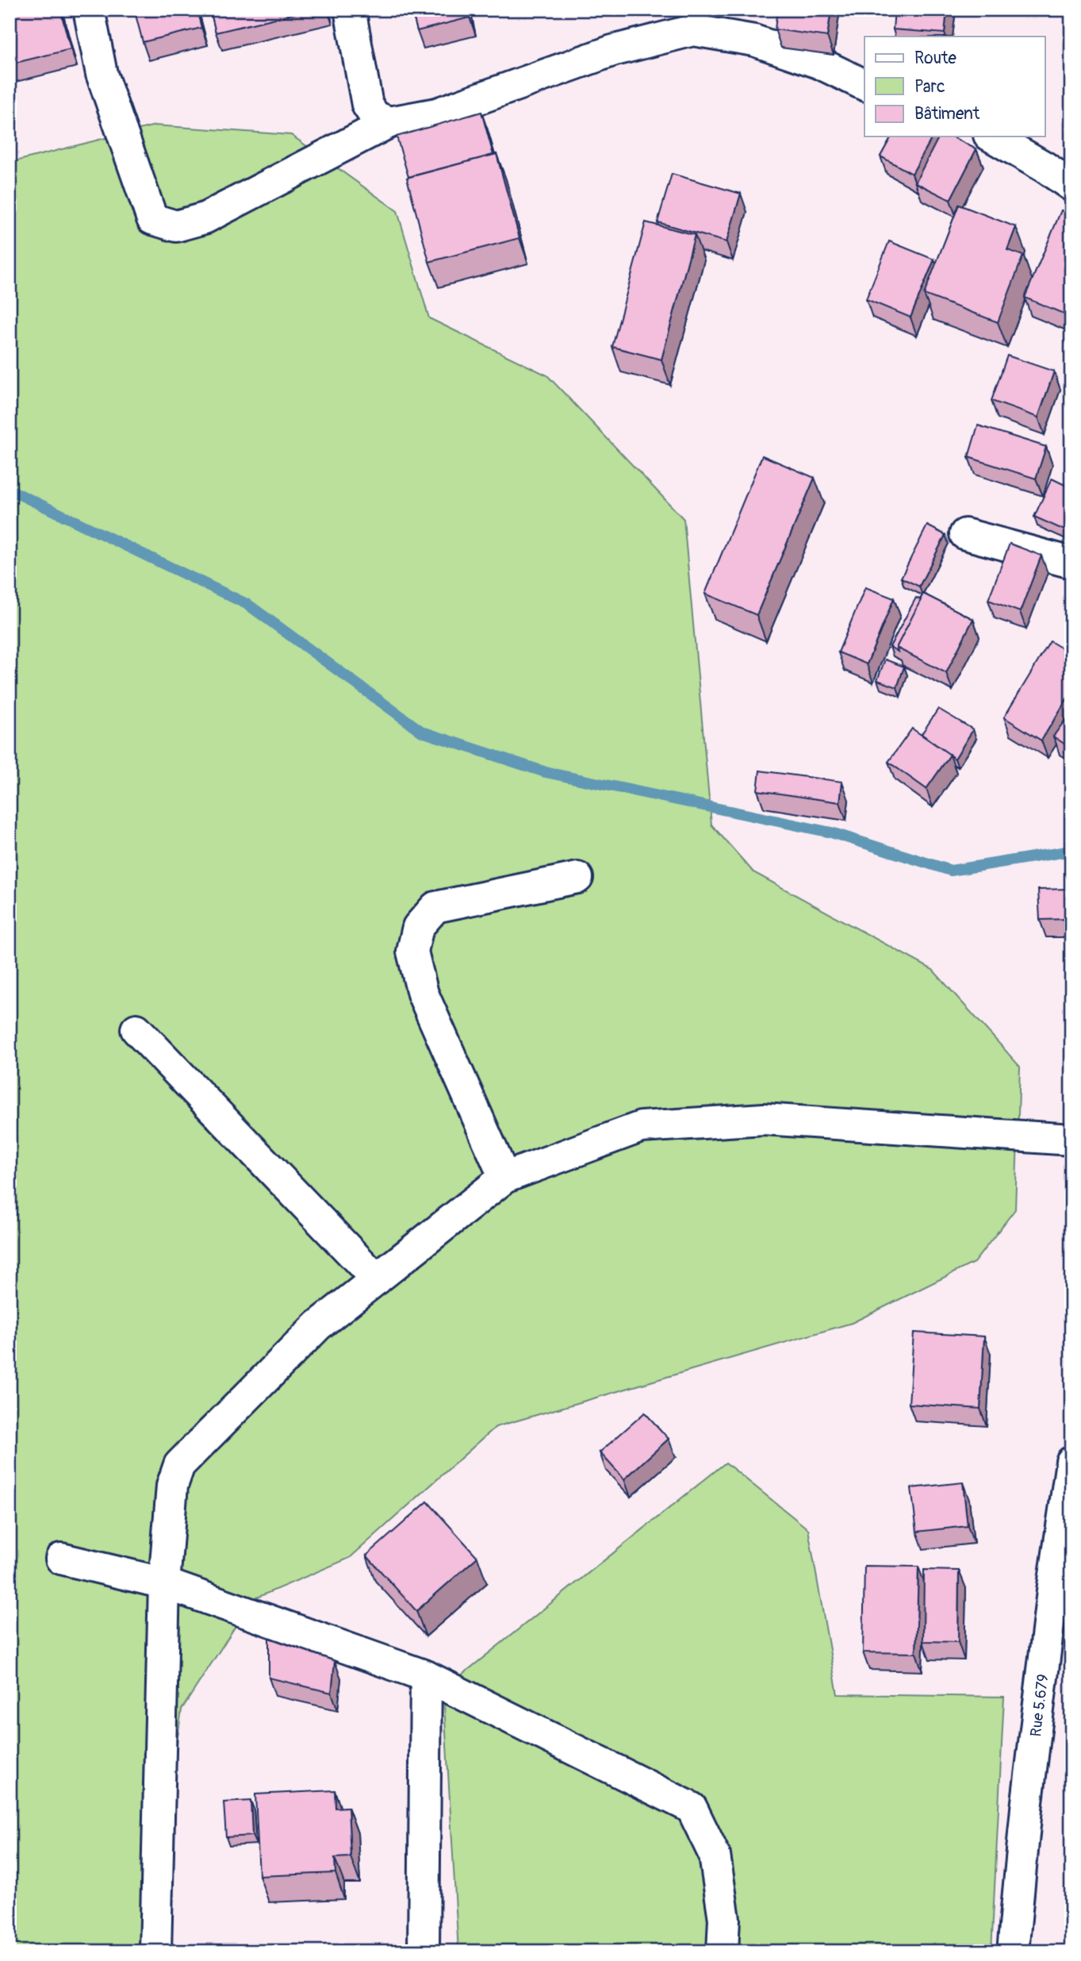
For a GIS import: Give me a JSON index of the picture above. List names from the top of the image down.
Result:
{
  "streets": {
    "street": ["Rue 5.679"]
  },
  "legend": ["Route", "Parc", "Bâtiment"]
}
